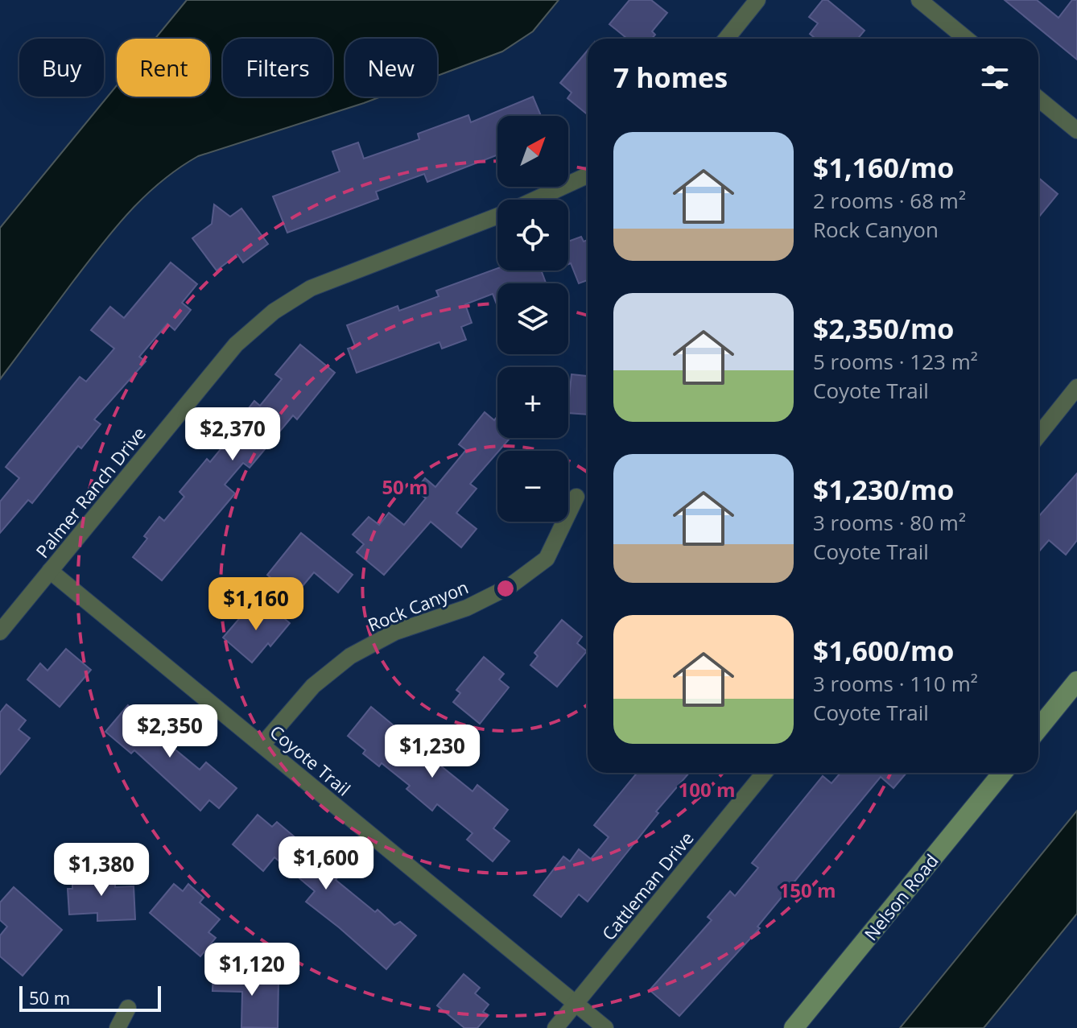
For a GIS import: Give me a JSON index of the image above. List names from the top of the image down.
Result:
{
  "streets": {
    "street": [
      "Palmer Ranch Drive",
      "Rock Canyon",
      "Coyote Trail",
      "Cattleman Drive",
      "Nelson Road"
    ]
  },
  "crossings": [
    ["Palmer Ranch Drive", "Coyote Trail"],
    ["Rock Canyon", "Coyote Trail"],
    ["Coyote Trail", "Cattleman Drive"]
  ],
  "scale_bar": "50 m",
  "north": "top right",
  "page": {
    "chip": [
      "Buy",
      "Rent",
      "Filters",
      "New"
    ],
    "heading": "7 homes",
    "map_buttons": ["+", "−"],
    "list": [
      {
        "name": "$1,160/mo",
        "note": "2 rooms · 68 m² · Rock Canyon"
      },
      {
        "name": "$2,350/mo",
        "note": "5 rooms · 123 m² · Coyote Trail"
      },
      {
        "name": "$1,230/mo",
        "note": "3 rooms · 80 m² · Coyote Trail"
      },
      {
        "name": "$1,600/mo",
        "note": "3 rooms · 110 m² · Coyote Trail"
      }
    ],
    "price": [
      "$2,370",
      "$1,160",
      "$2,350",
      "$1,230",
      "$1,600",
      "$1,380",
      "$1,120"
    ],
    "scale": "50 m"
  },
  "rings": ["50 m", "100 m", "150 m"]
}
